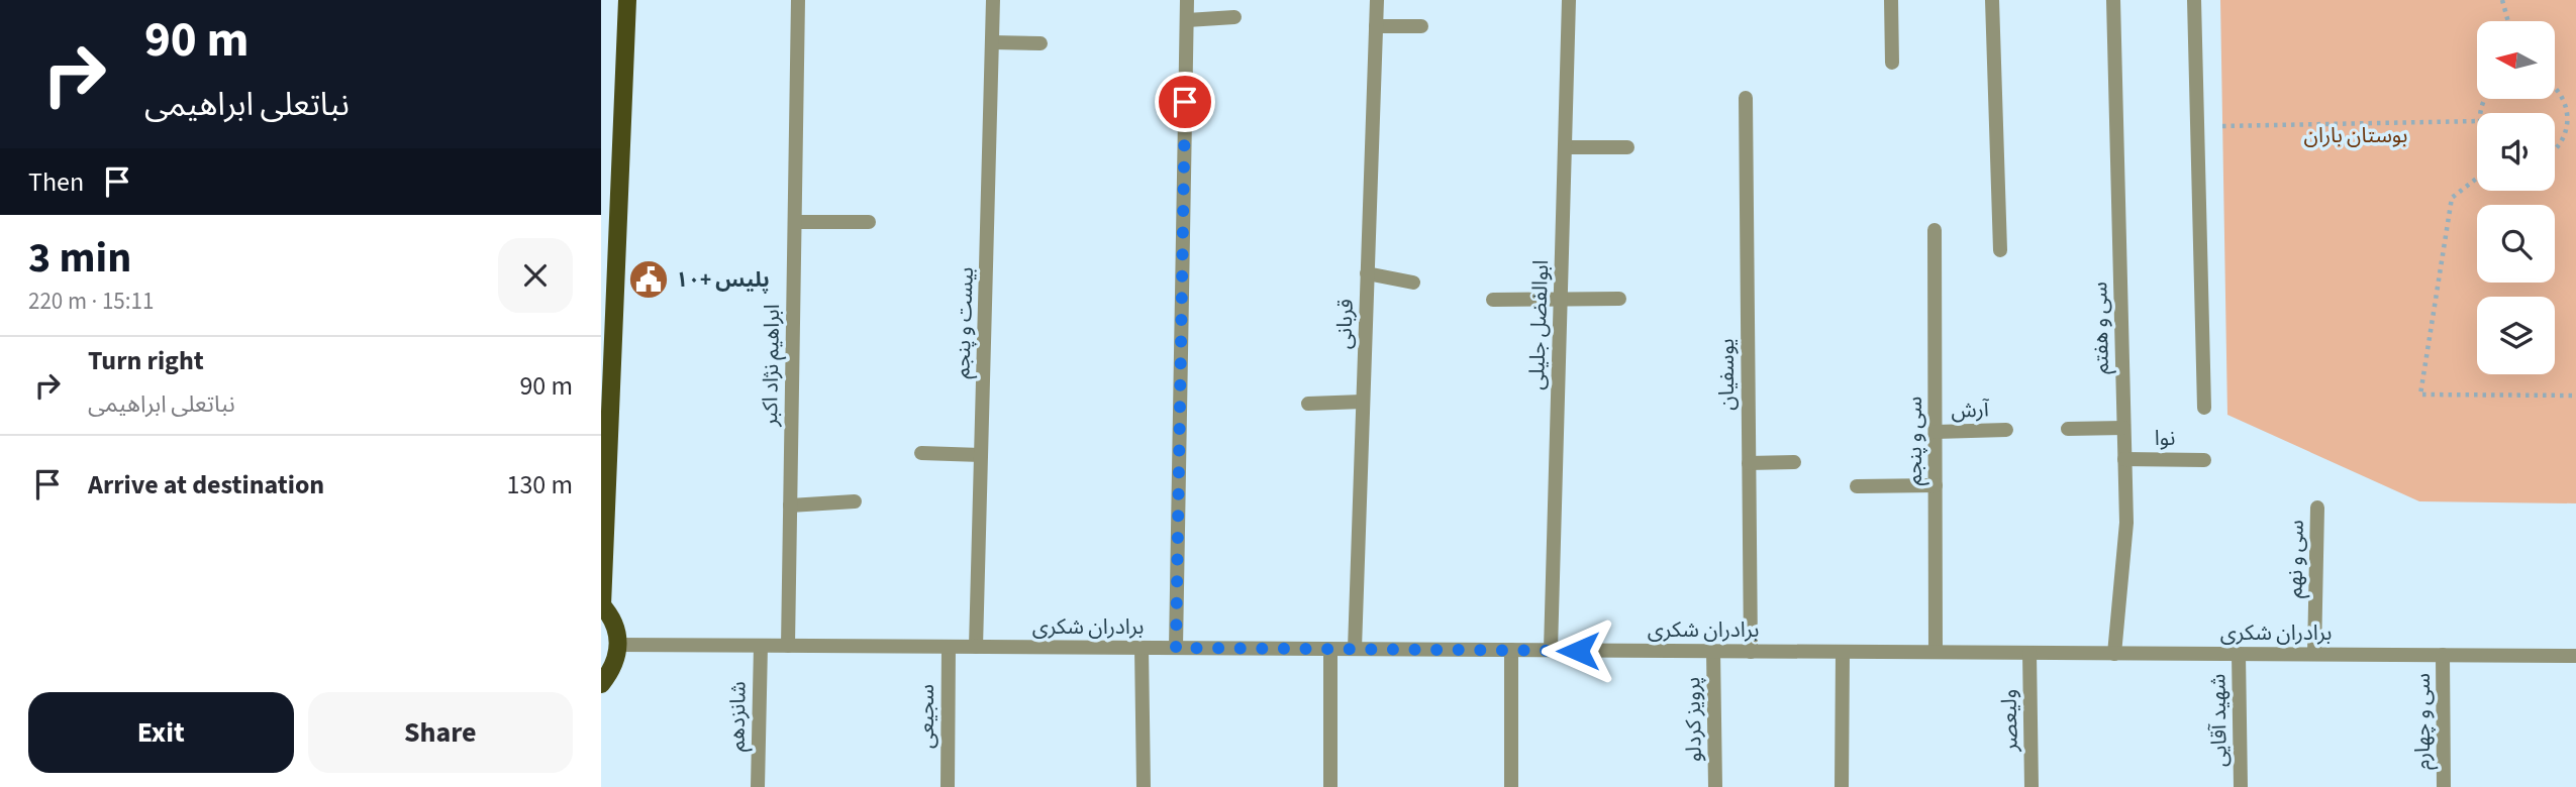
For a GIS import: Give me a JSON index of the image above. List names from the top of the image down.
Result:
{
  "streets": {
    "street": [
      "بیست و پنجم",
      "قربانی",
      "ابوالفضل جلیلی",
      "سی و هفتم",
      "ابراهیم نژاد اکبر",
      "یوسفیان",
      "آرش",
      "نوا",
      "سی و پنجم",
      "سی و نهم",
      "برادران شکری",
      "شانزدهم",
      "سجیعی",
      "پرویز کردلو",
      "ولیعصر",
      "شهید آقایی",
      "سی و چهارم"
    ]
  },
  "crossings": [
    ["بیست و پنجم", "برادران شکری"],
    ["قربانی", "برادران شکری"],
    ["ابوالفضل جلیلی", "برادران شکری"],
    ["سی و هفتم", "نوا"],
    ["سی و هفتم", "برادران شکری"],
    ["ابراهیم نژاد اکبر", "برادران شکری"],
    ["یوسفیان", "برادران شکری"],
    ["آرش", "سی و پنجم"],
    ["سی و پنجم", "برادران شکری"],
    ["سی و نهم", "برادران شکری"],
    ["برادران شکری", "شانزدهم"],
    ["برادران شکری", "سجیعی"],
    ["برادران شکری", "پرویز کردلو"],
    ["برادران شکری", "ولیعصر"],
    ["برادران شکری", "شهید آقایی"],
    ["برادران شکری", "سی و چهارم"]
  ],
  "parks": ["بوستان باران"],
  "places": {
    "public building": ["پلیس +۱۰"]
  },
  "north": "left",
  "page": {
    "turn": ["90 m", "نباتعلی ابراهیمی"],
    "then": "Then",
    "heading": ["3 min", "220 m · 15:11"],
    "list": [
      {
        "name": "Turn right",
        "note": "نباتعلی ابراهیمی",
        "value": "90 m"
      },
      {
        "name": "Arrive at destination",
        "value": "130 m"
      }
    ],
    "buttons": ["Exit", "Share"]
  }
}
